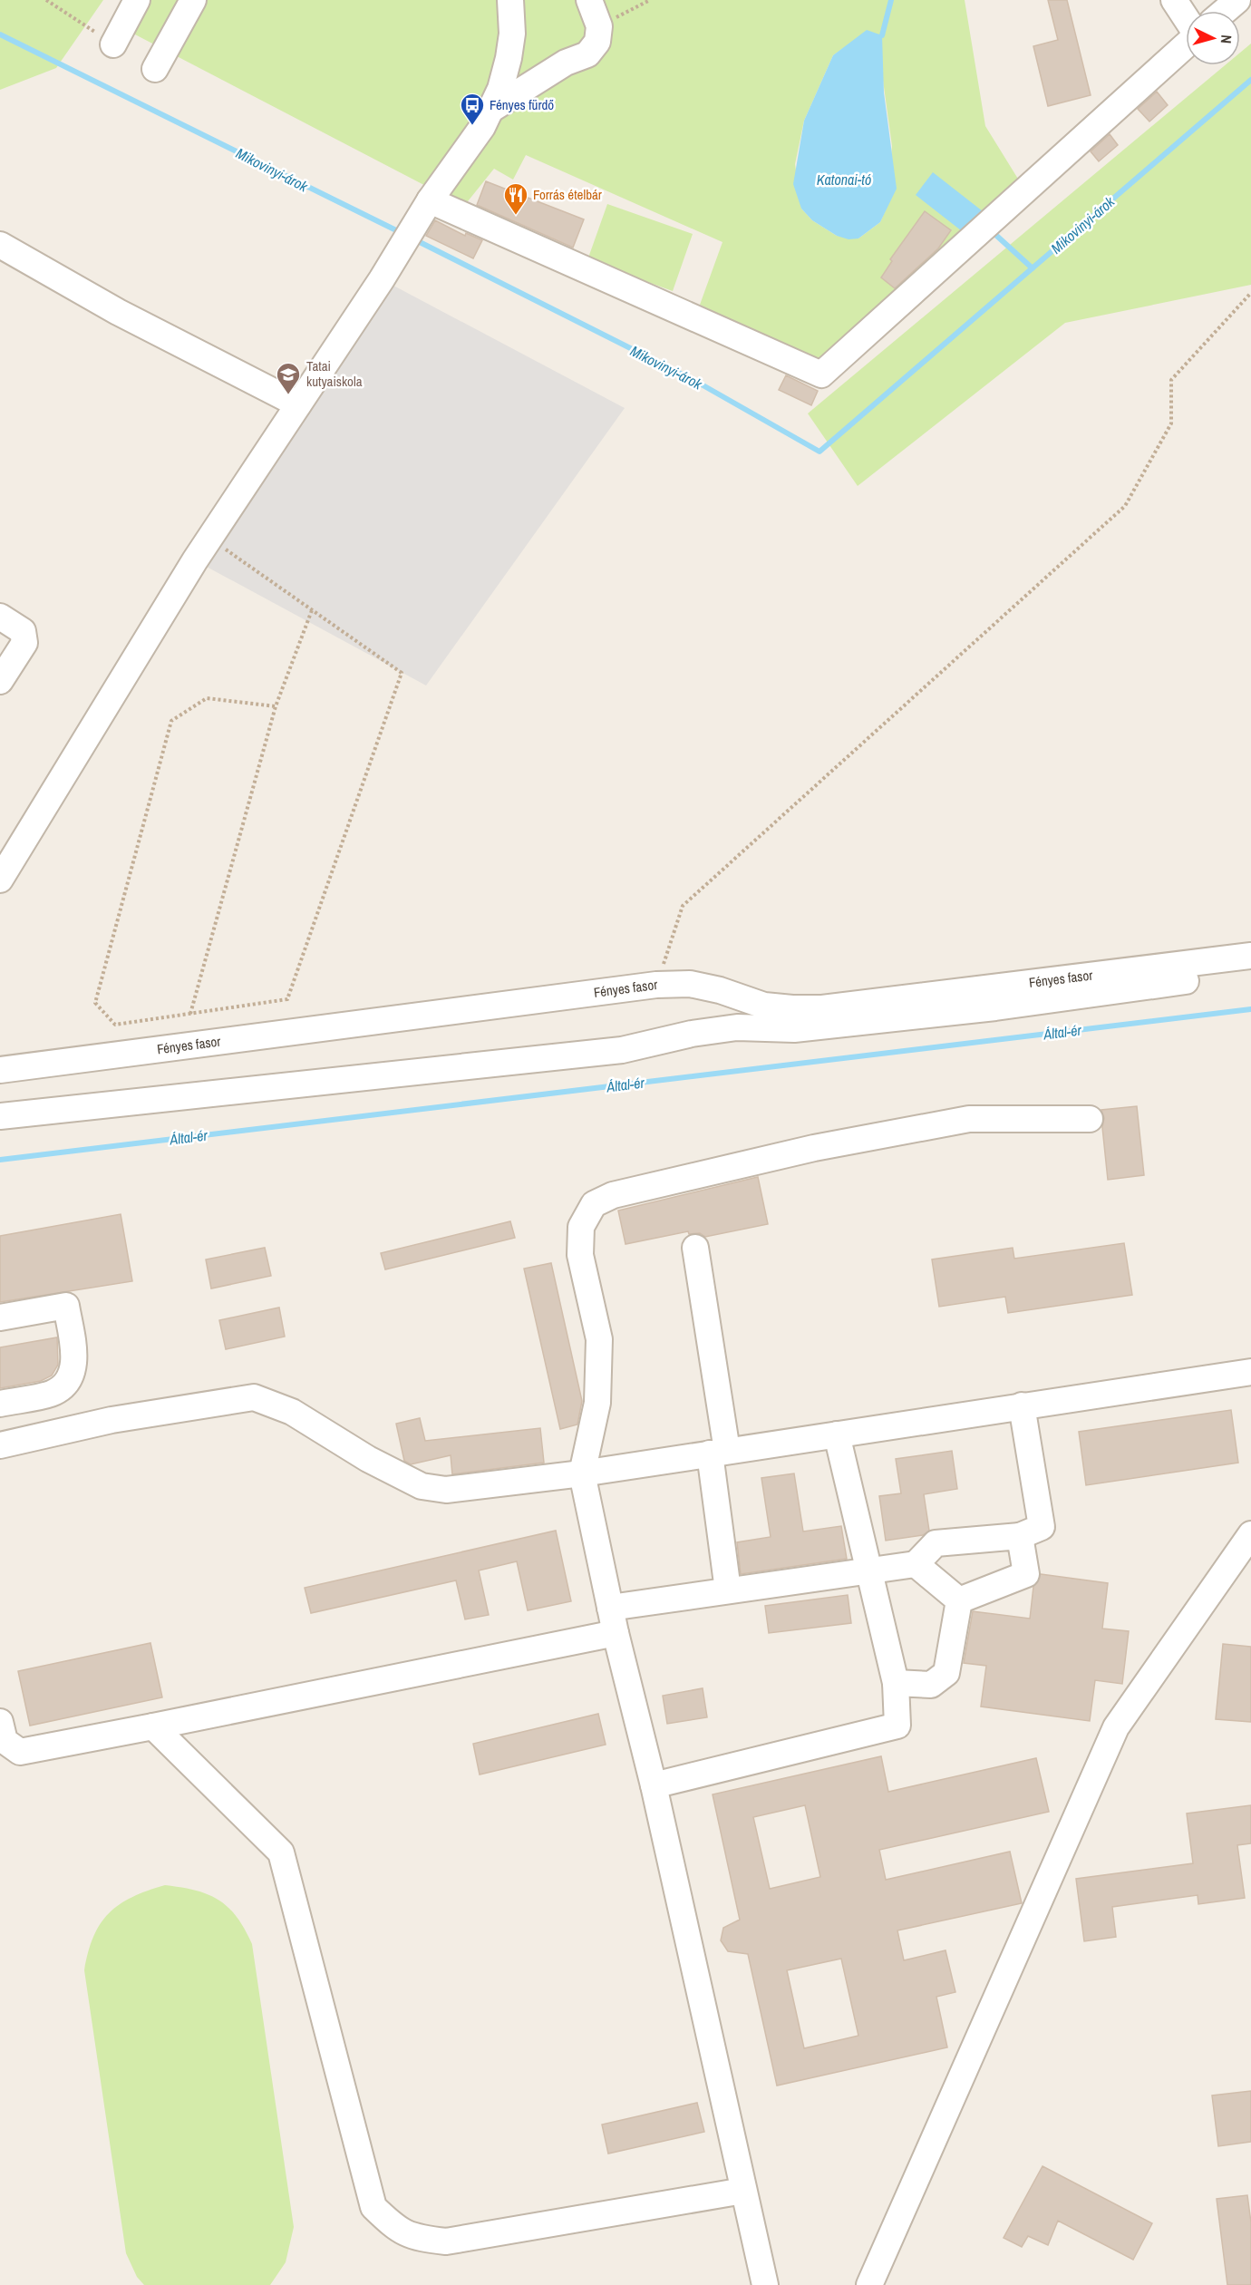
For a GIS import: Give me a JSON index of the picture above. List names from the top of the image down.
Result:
{
  "streets": {
    "street": ["Fényes fasor"]
  },
  "water": ["Mikovinyi-árok", "Katonai-tó", "Által-ér"],
  "places": {
    "bus stop": ["Fényes fürdő"],
    "restaurant": ["Forrás ételbár"],
    "school or university": ["Tatai kutyaiskola"]
  },
  "north": "right"
}
